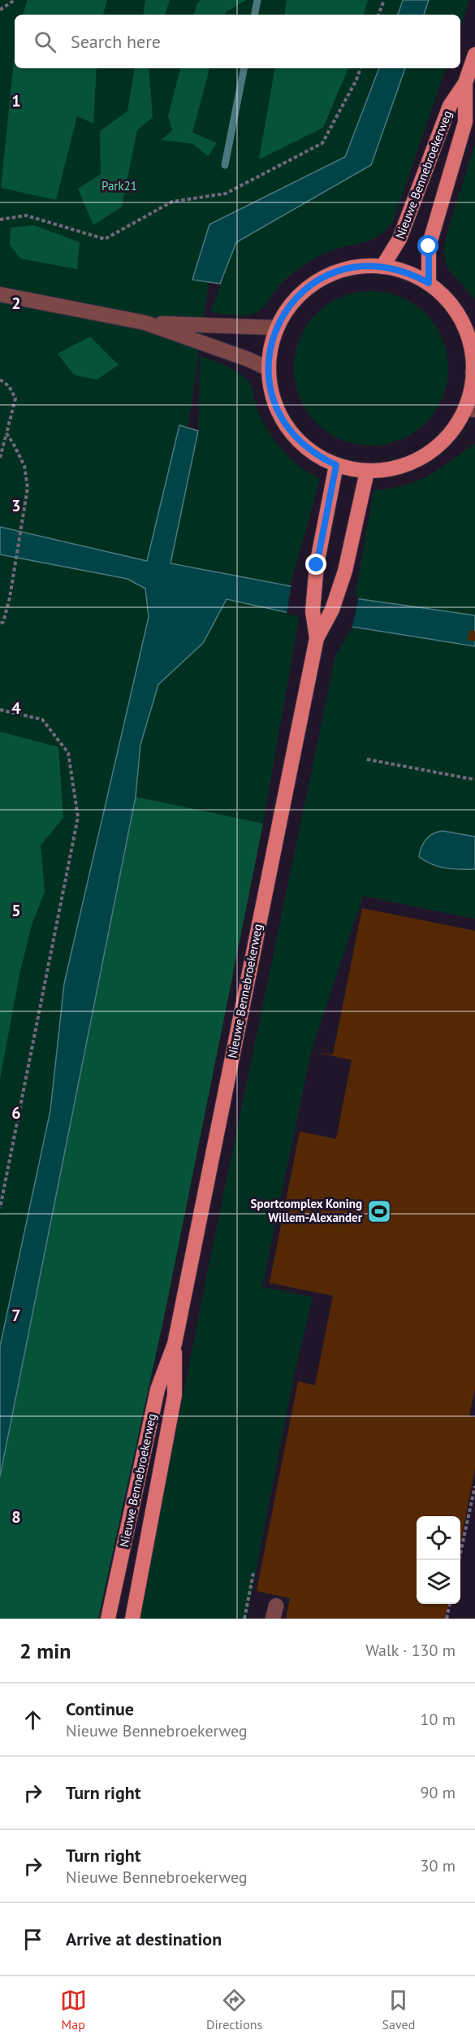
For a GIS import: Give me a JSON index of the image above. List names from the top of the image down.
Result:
{
  "streets": {
    "main road": ["Nieuwe Bennebroekerweg"]
  },
  "parks": ["Park21"],
  "places": {
    "sports": ["Sportcomplex Koning Willem-Alexander"]
  },
  "page": {
    "search": "Search here",
    "heading": ["2 min", "Walk · 130 m"],
    "list": [
      ["Continue", "Nieuwe Bennebroekerweg", "10 m"],
      ["Turn right", "90 m"],
      ["Turn right", "Nieuwe Bennebroekerweg", "30 m"],
      "Arrive at destination"
    ],
    "nav": ["Map", "Directions", "Saved"]
  },
  "grid": {
    "rows": [
      "1",
      "2",
      "3",
      "4",
      "5",
      "6",
      "7",
      "8"
    ]
  }
}
